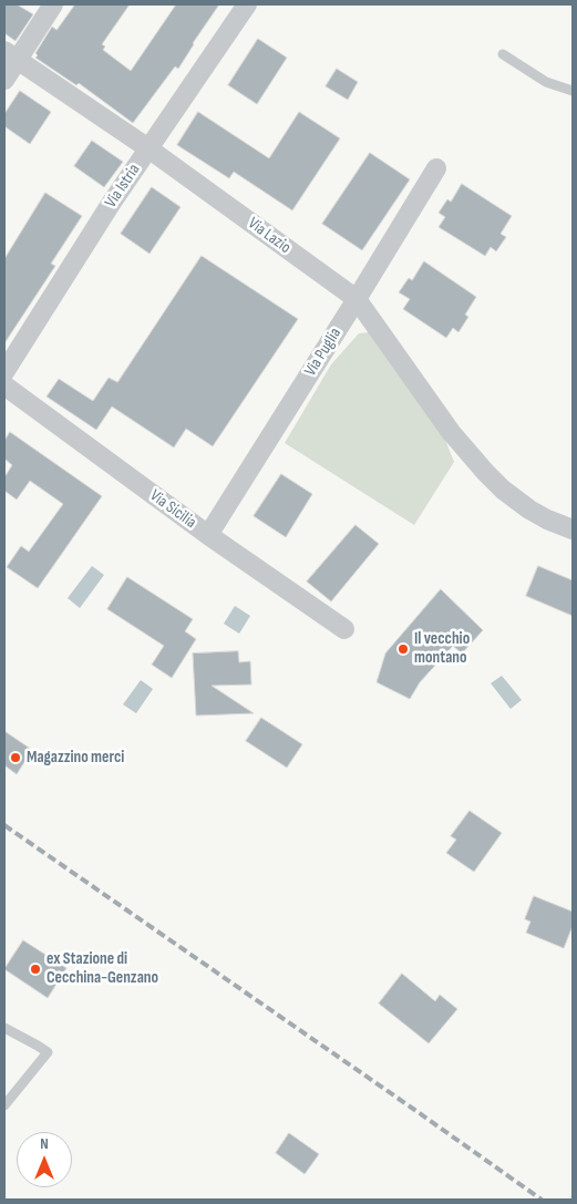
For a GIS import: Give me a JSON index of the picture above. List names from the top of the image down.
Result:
{
  "streets": {
    "street": [
      "Via Istria",
      "Via Lazio",
      "Via Puglia",
      "Via Sicilia"
    ]
  },
  "crossings": [
    ["Via Istria", "Via Lazio"],
    ["Via Lazio", "Via Puglia"],
    ["Via Puglia", "Via Sicilia"]
  ],
  "places": ["Il vecchio montano", "Magazzino merci", "ex Stazione di Cecchina-Genzano"],
  "north": "top"
}
